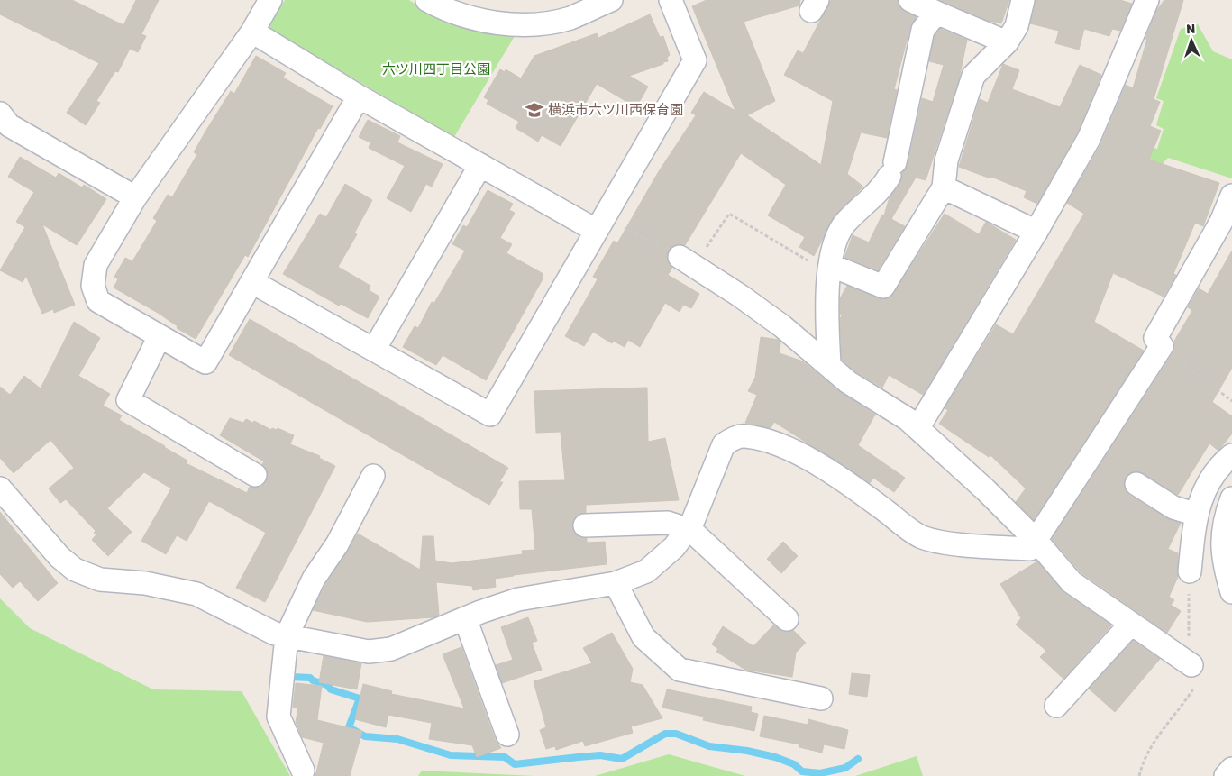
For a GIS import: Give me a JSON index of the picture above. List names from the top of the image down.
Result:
{
  "parks": ["六ツ川四丁目公園"],
  "places": {
    "school or university": ["横浜市六ツ川西保育園"]
  },
  "north": "top"
}
